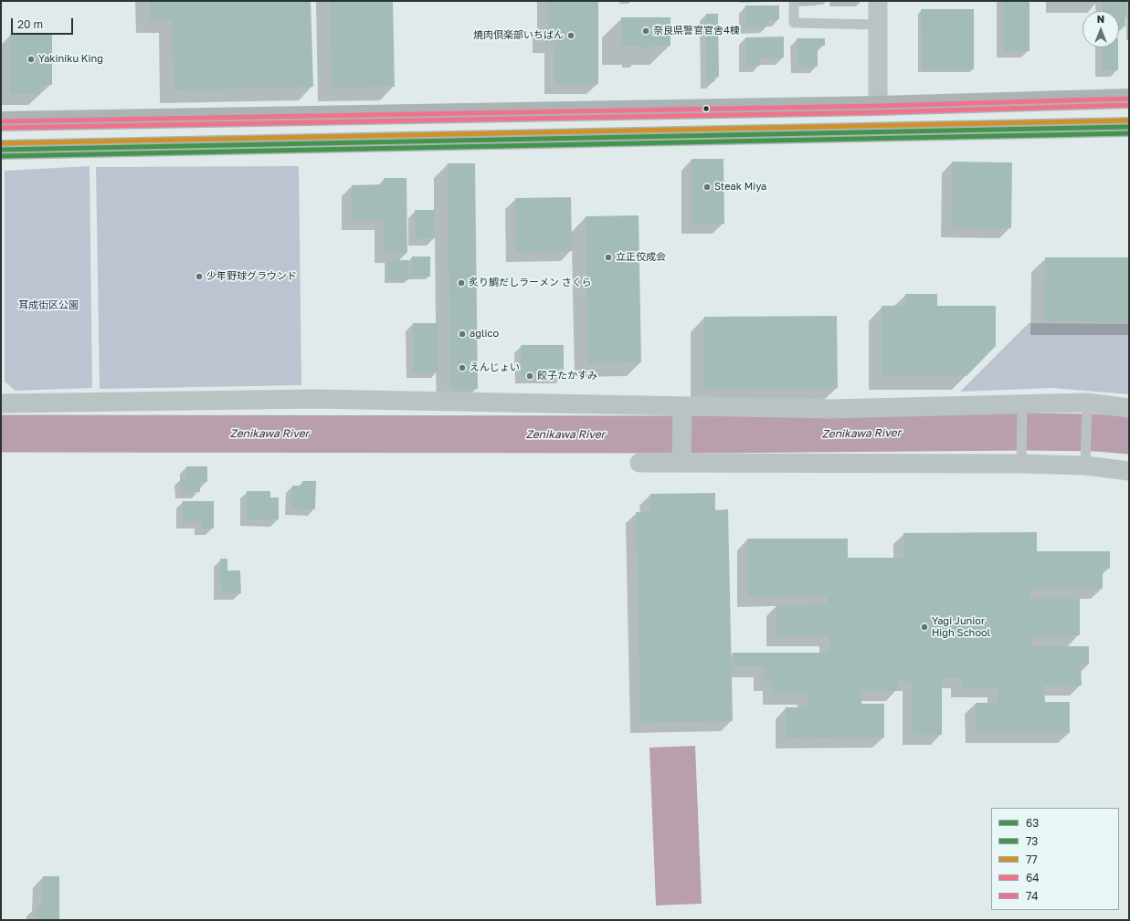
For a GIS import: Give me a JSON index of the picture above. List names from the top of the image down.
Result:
{
  "water": ["Zenikawa River"],
  "parks": ["耳成街区公園"],
  "places": [
    "奈良県警官官舎4棟",
    "焼肉倶楽部いちばん",
    "Yakiniku King",
    "Steak Miya",
    "立正佼成会",
    "少年野球グラウンド",
    "炙り鯛だしラーメン さくら",
    "aglico",
    "えんじょい",
    "餃子たかすみ",
    "Yagi Junior High School"
  ],
  "lines": [
    "transit line 64",
    "transit line 74",
    "transit line 77",
    "transit line 63",
    "transit line 73"
  ],
  "legend": [
    "63",
    "73",
    "77",
    "64",
    "74"
  ],
  "scale_bar": "20 m",
  "north": "top"
}
